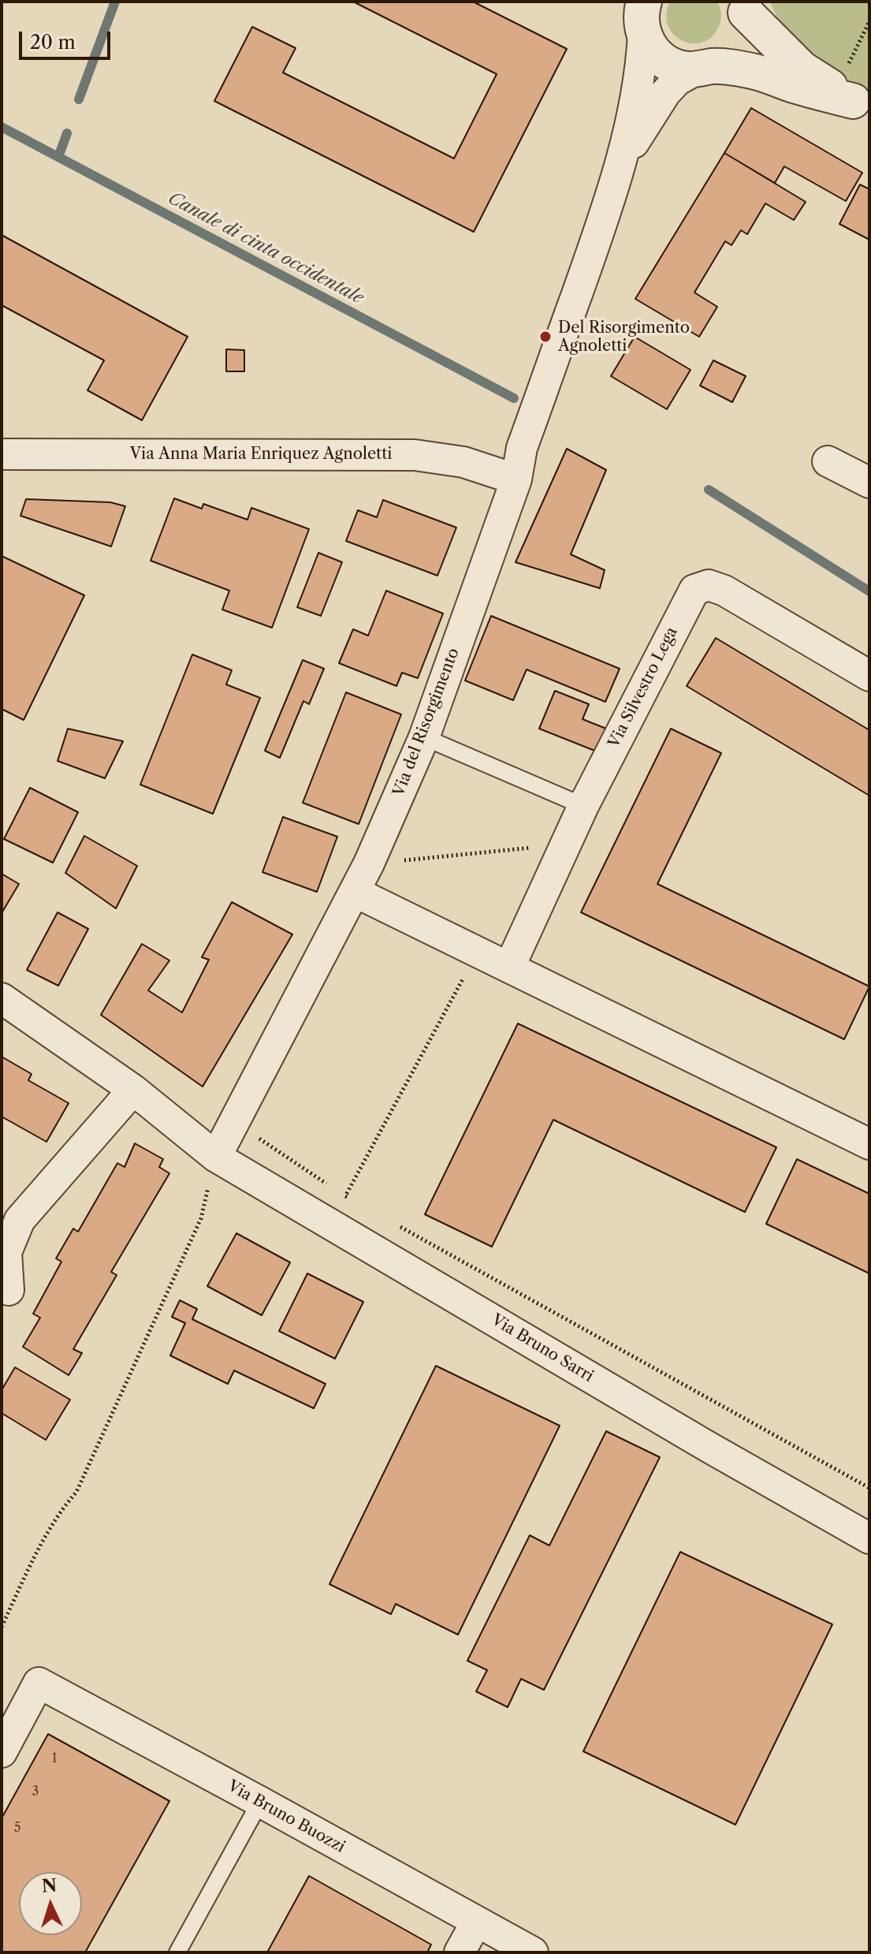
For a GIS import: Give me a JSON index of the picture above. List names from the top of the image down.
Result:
{
  "streets": {
    "street": [
      "Via Anna Maria Enriquez Agnoletti",
      "Via Silvestro Lega",
      "Via del Risorgimento",
      "Via Bruno Sarri",
      "Via Bruno Buozzi"
    ]
  },
  "crossings": [
    ["Via Anna Maria Enriquez Agnoletti", "Via del Risorgimento"],
    ["Via del Risorgimento", "Via Bruno Sarri"]
  ],
  "water": ["Canale di cinta occidentale"],
  "places": ["Del Risorgimento Agnoletti"],
  "house_numbers": ["1", "3", "5"],
  "scale_bar": "20 m",
  "north": "top"
}
